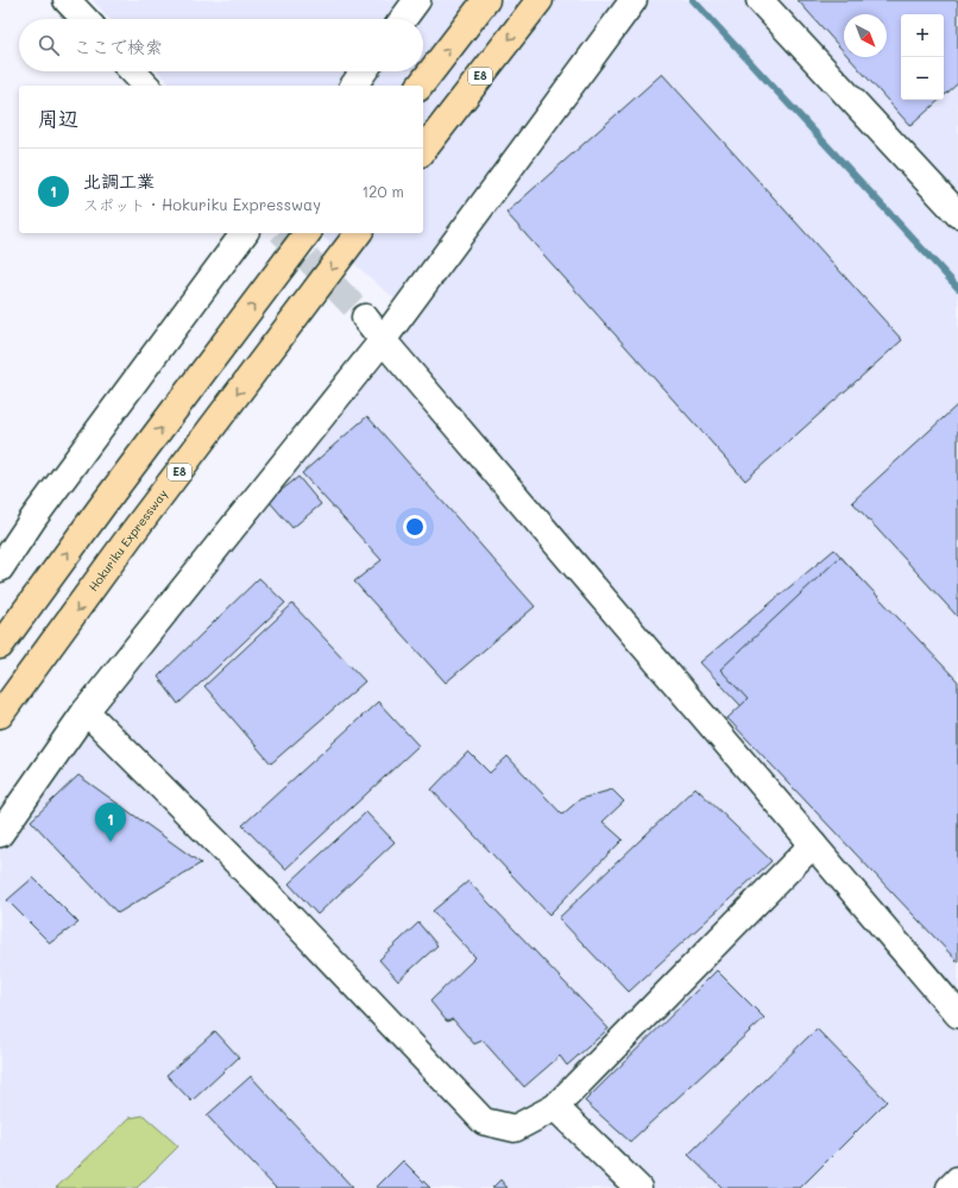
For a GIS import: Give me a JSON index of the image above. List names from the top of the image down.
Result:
{
  "streets": {
    "highway": ["E8", "Hokuriku Expressway"]
  },
  "north": "bottom right",
  "page": {
    "map_buttons": ["+", "−"],
    "search": "ここで検索",
    "heading": "周辺",
    "list": [
      {
        "mark": "1",
        "name": "北調工業",
        "note": "スポット · Hokuriku Expressway",
        "value": "120 m"
      }
    ],
    "pins": "1"
  }
}
